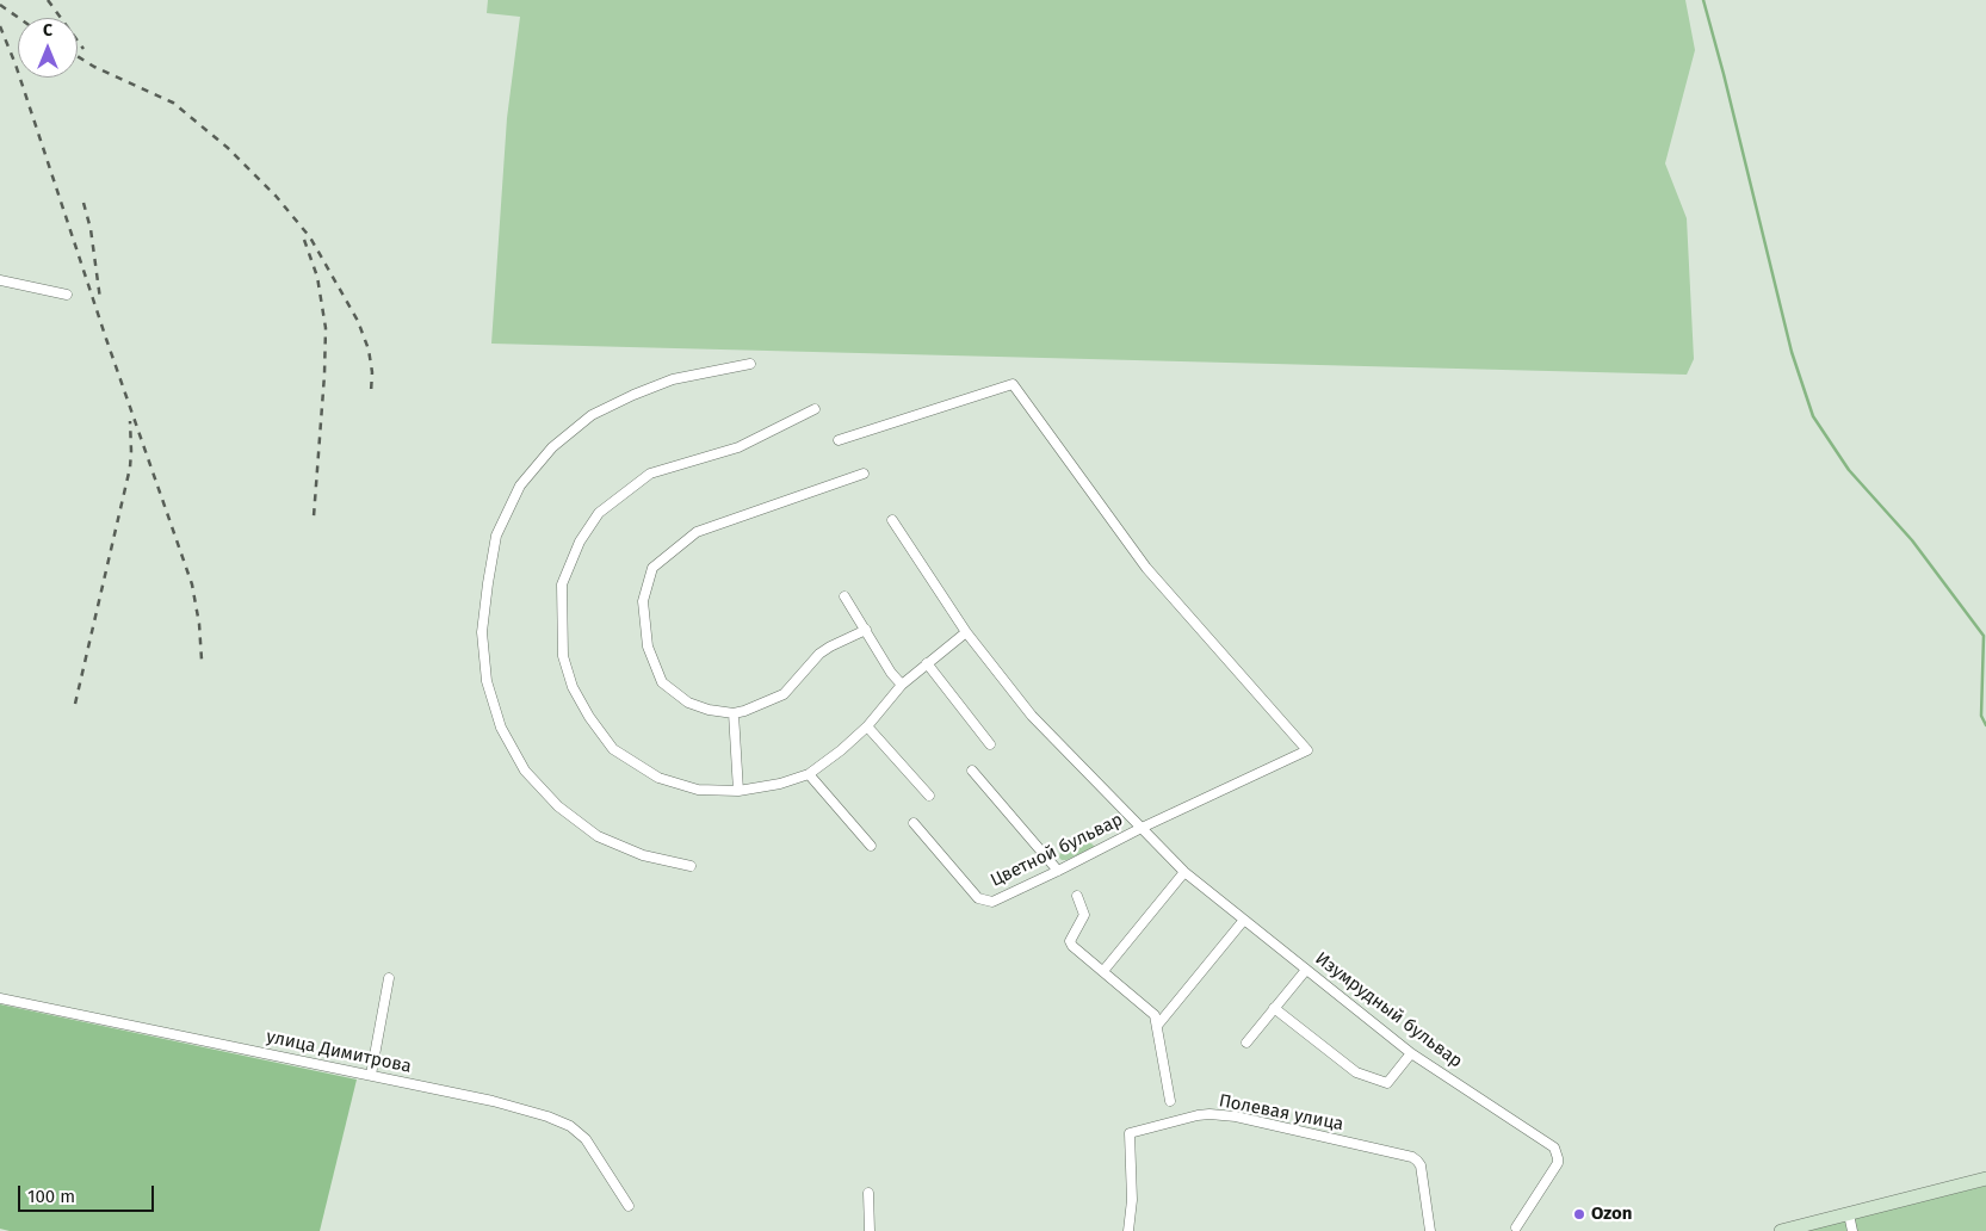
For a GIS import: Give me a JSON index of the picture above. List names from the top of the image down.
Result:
{
  "streets": {
    "street": [
      "Цветной бульвар",
      "Изумрудный бульвар",
      "улица Димитрова",
      "Полевая улица"
    ]
  },
  "crossings": [
    ["Цветной бульвар", "Изумрудный бульвар"]
  ],
  "places": ["Ozon"],
  "scale_bar": "100 m",
  "north": "top"
}
